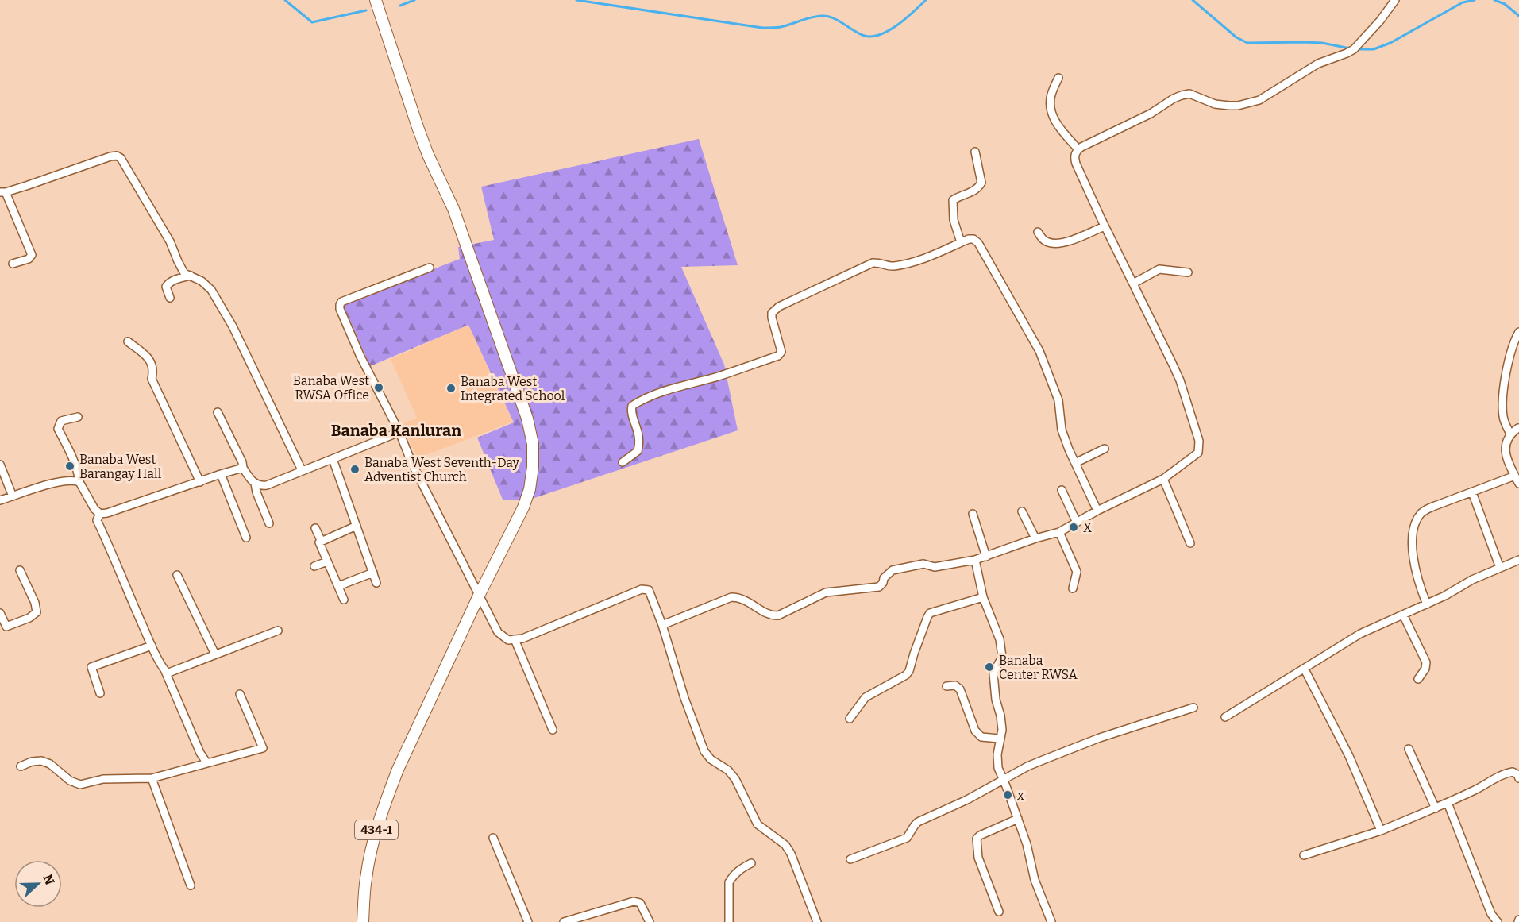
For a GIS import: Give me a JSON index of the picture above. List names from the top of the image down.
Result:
{
  "streets": {
    "main road": ["434-1"]
  },
  "districts": ["Banaba Kanluran"],
  "places": [
    "Banaba West RWSA Office",
    "Banaba West Integrated School",
    "Banaba West Barangay Hall",
    "Banaba West Seventh-Day Adventist Church",
    "X",
    "Banaba Center RWSA",
    "x"
  ],
  "north": "right"
}
